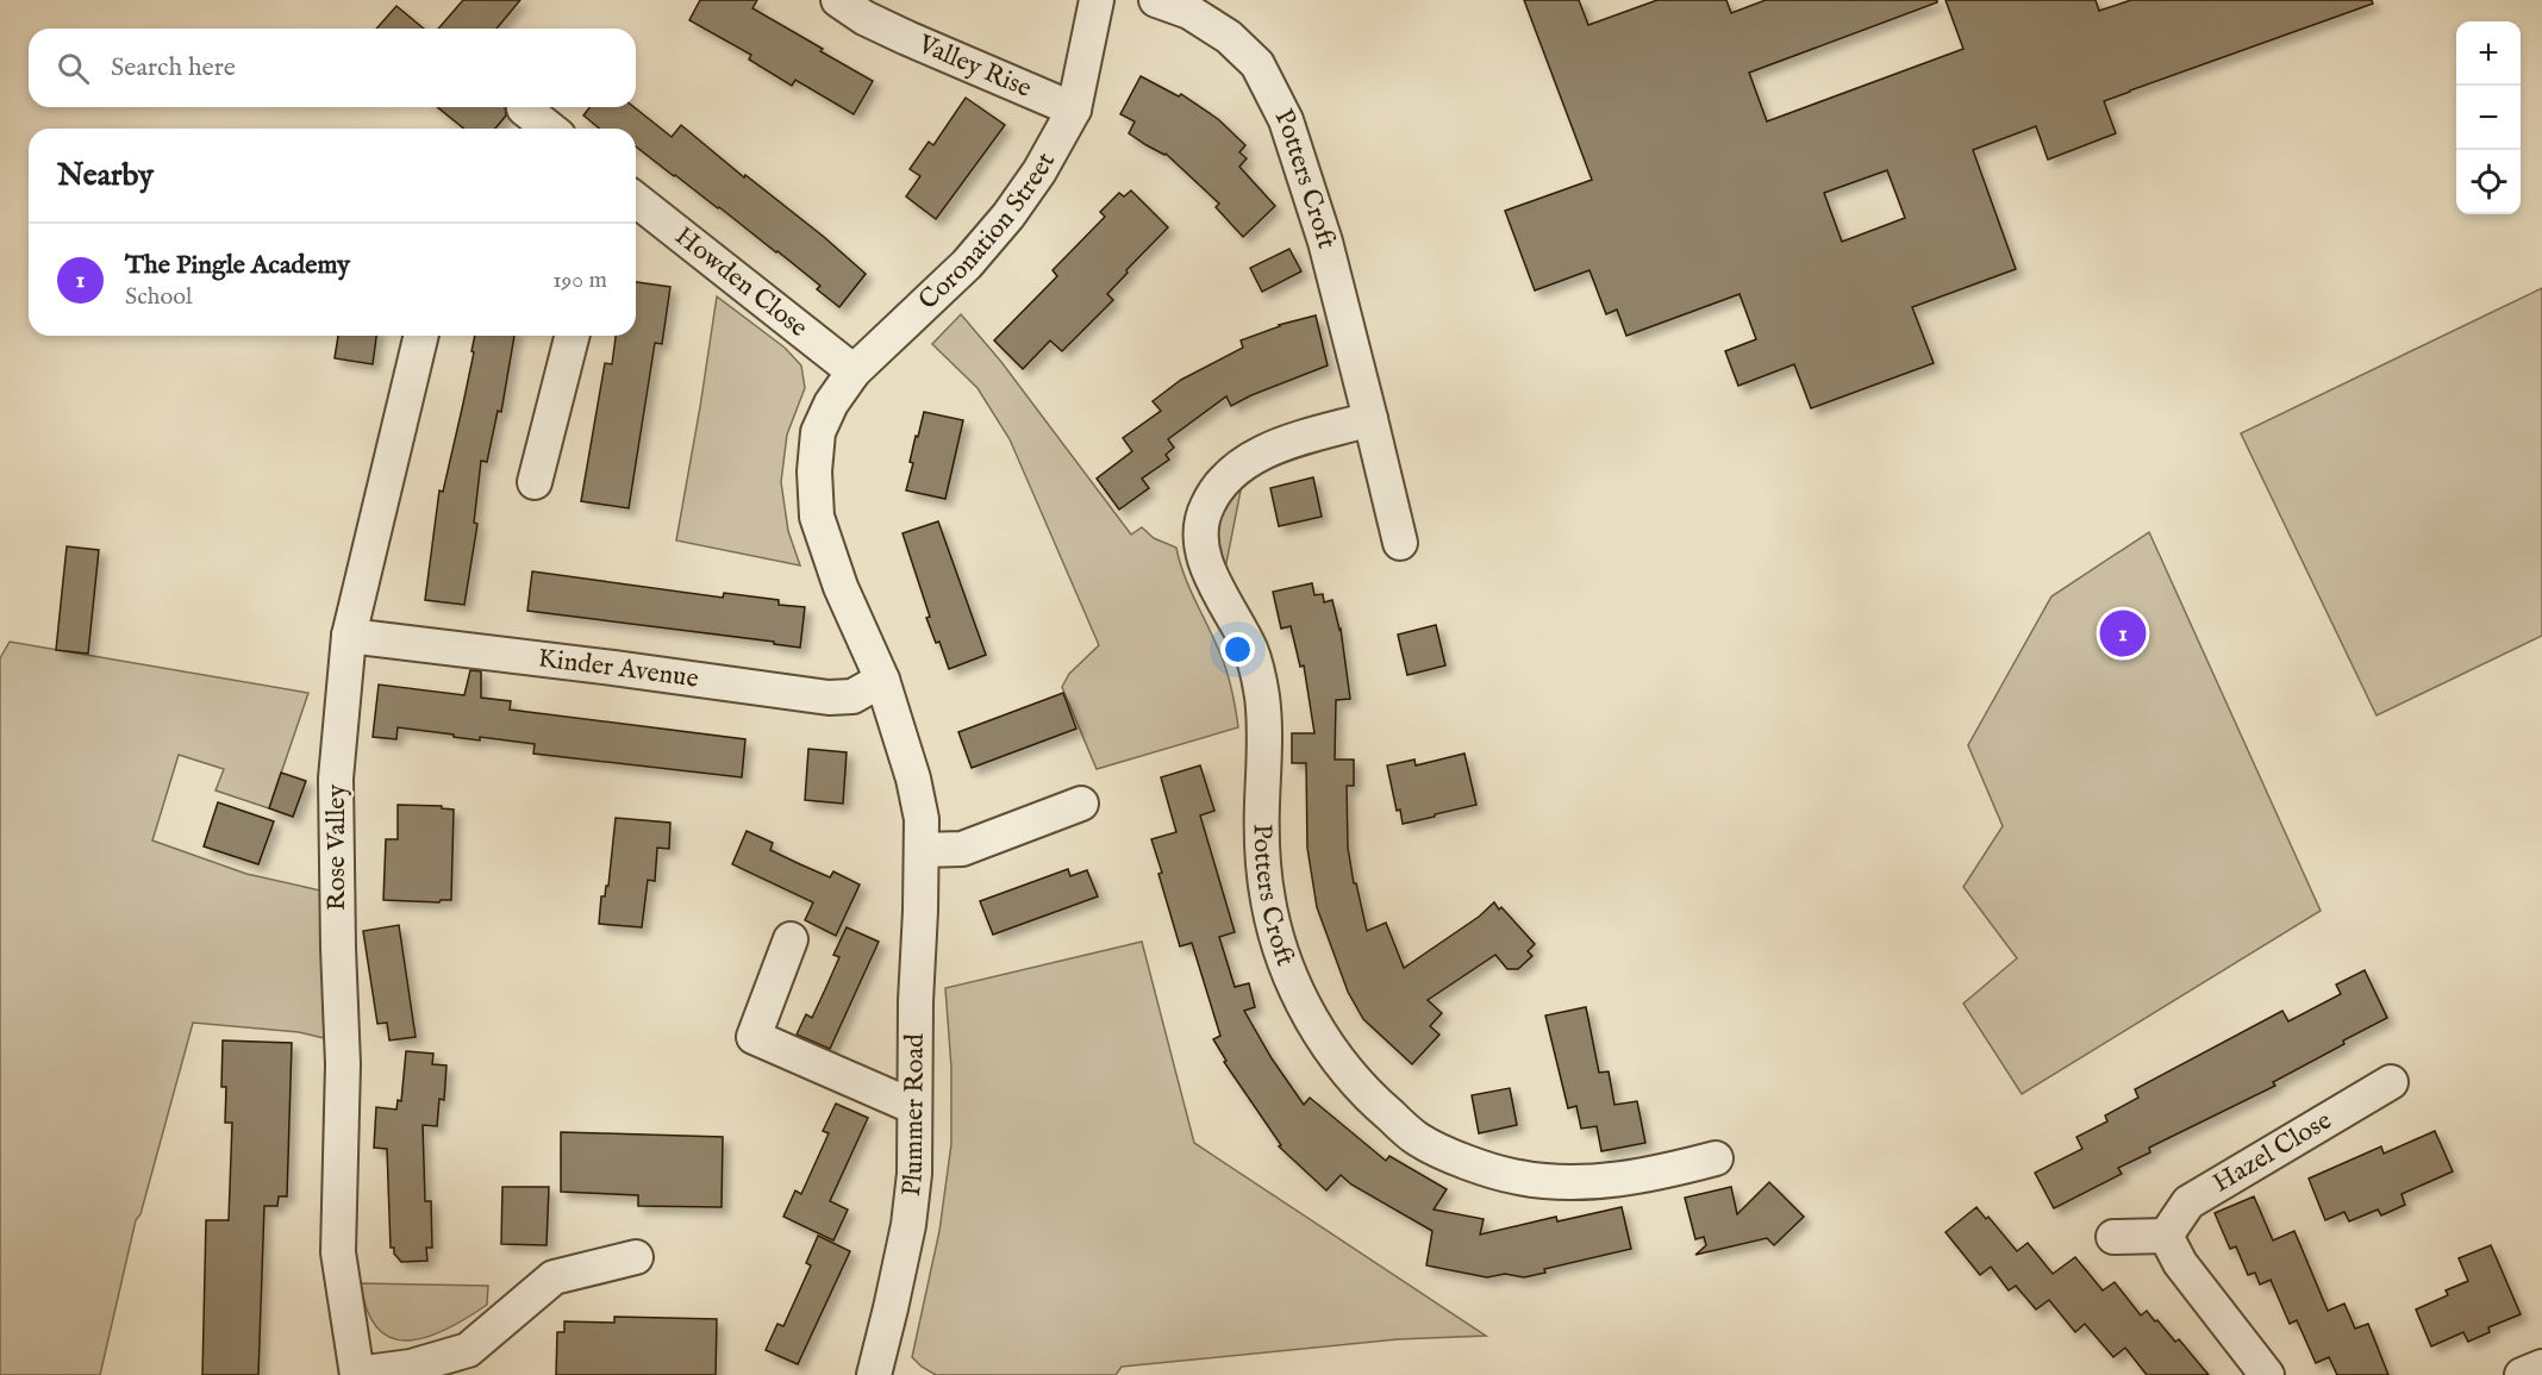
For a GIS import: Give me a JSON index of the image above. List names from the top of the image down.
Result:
{
  "streets": {
    "street": [
      "Valley Rise",
      "Potters Croft",
      "Coronation Street",
      "Howden Close",
      "Kinder Avenue",
      "Rose Valley",
      "Plummer Road",
      "Hazel Close"
    ]
  },
  "crossings": [
    ["Valley Rise", "Coronation Street"],
    ["Coronation Street", "Howden Close"],
    ["Coronation Street", "Plummer Road"],
    ["Kinder Avenue", "Rose Valley"],
    ["Kinder Avenue", "Plummer Road"]
  ],
  "page": {
    "map_buttons": ["+", "−"],
    "search": "Search here",
    "heading": "Nearby",
    "list": [
      {
        "mark": "1",
        "name": "The Pingle Academy",
        "note": "School",
        "value": "190 m"
      }
    ],
    "pins": "1"
  }
}
